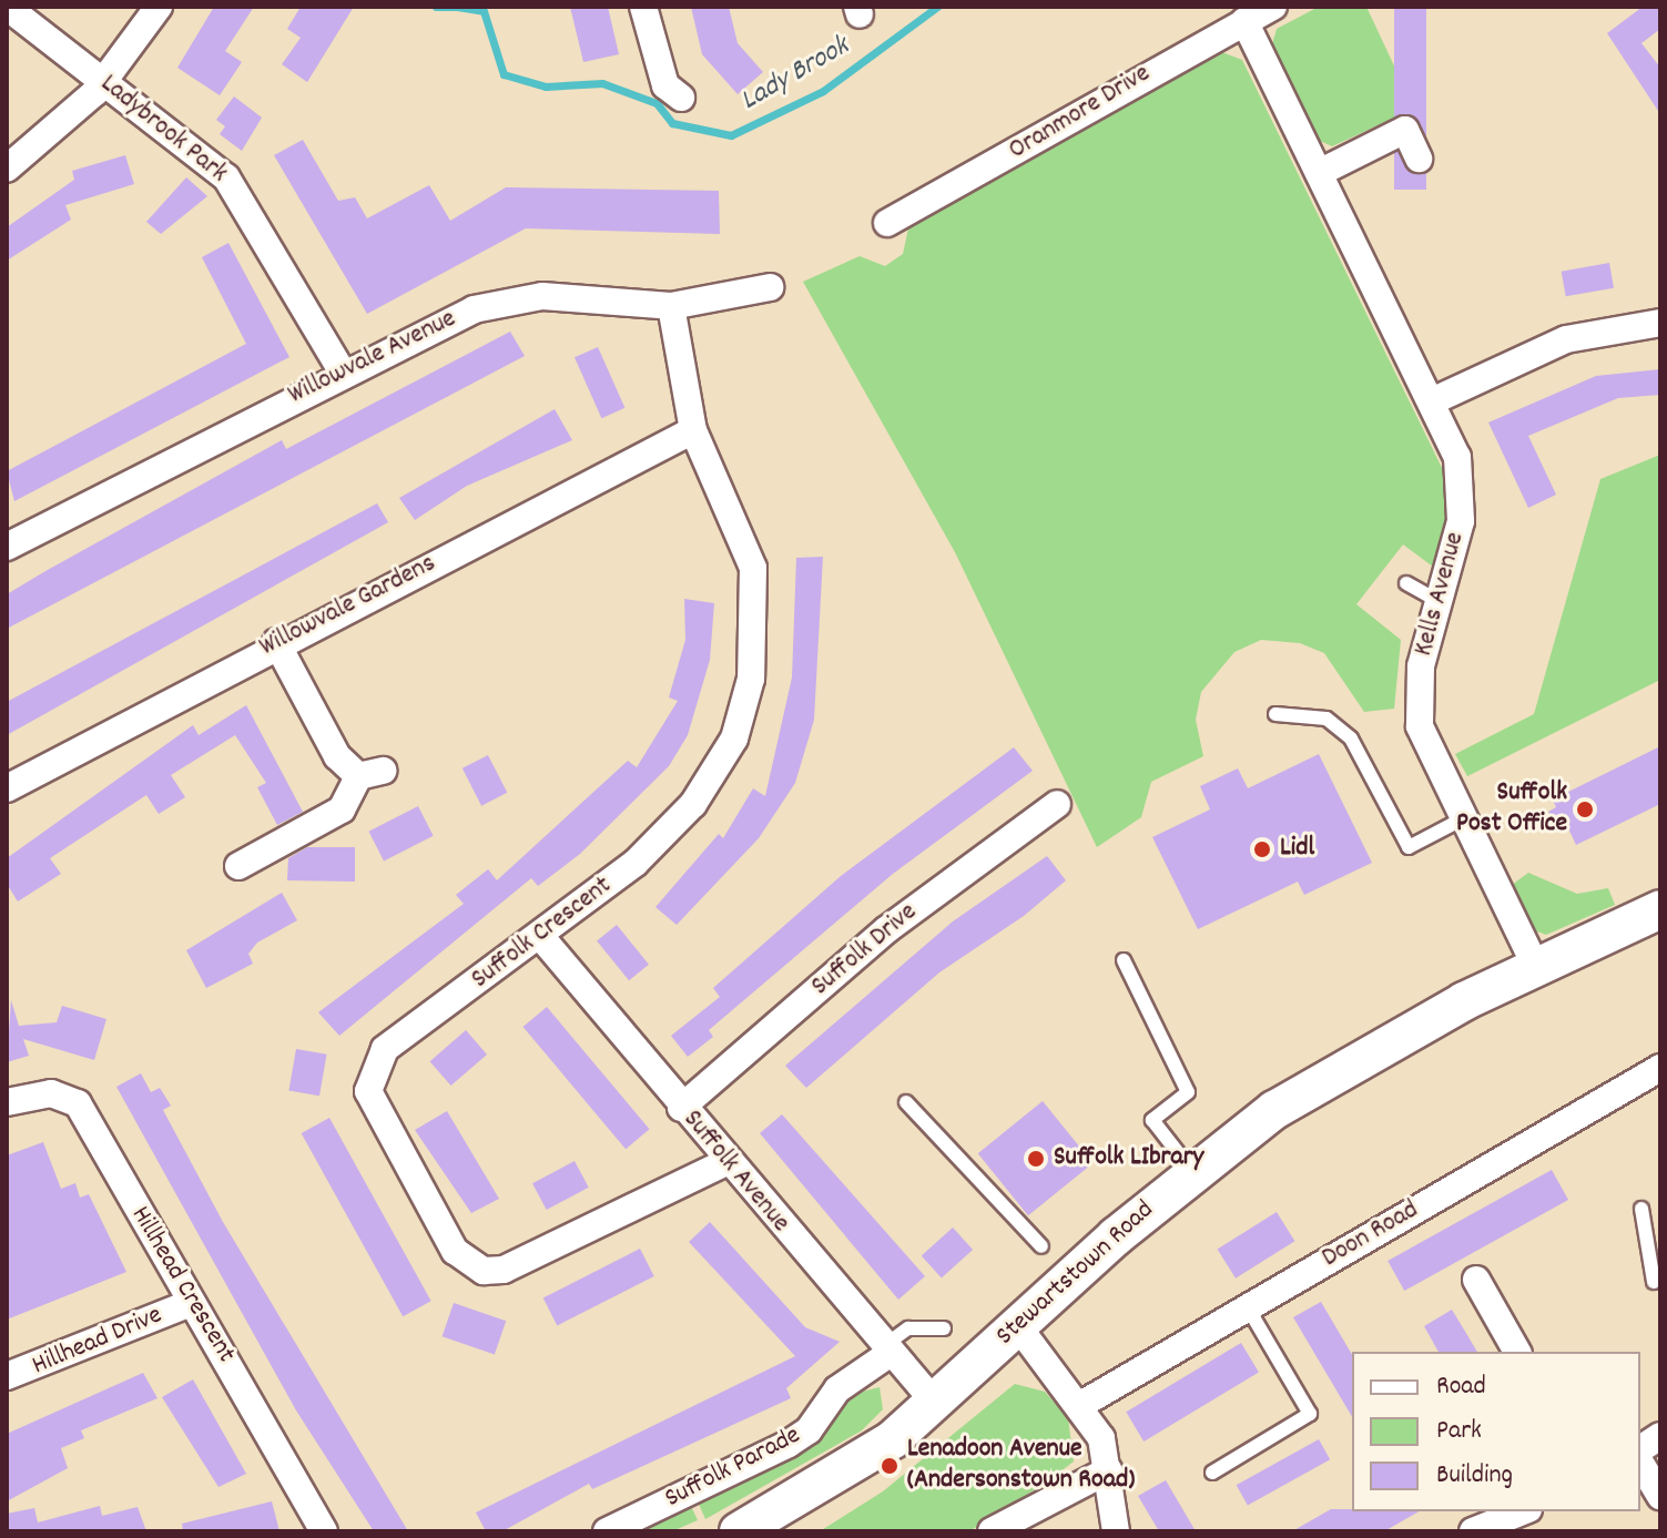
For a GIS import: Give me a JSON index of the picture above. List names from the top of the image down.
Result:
{
  "streets": {
    "main road": ["Stewartstown Road"],
    "street": [
      "Oranmore Drive",
      "Ladybrook Park",
      "Willowvale Avenue",
      "Kells Avenue",
      "Willowvale Gardens",
      "Suffolk Crescent",
      "Suffolk Drive",
      "Suffolk Avenue",
      "Doon Road",
      "Hillhead Crescent",
      "Hillhead Drive",
      "Suffolk Parade"
    ]
  },
  "crossings": [
    ["Oranmore Drive", "Kells Avenue"],
    ["Ladybrook Park", "Willowvale Avenue"],
    ["Willowvale Avenue", "Suffolk Crescent"],
    ["Kells Avenue", "Stewartstown Road"],
    ["Willowvale Gardens", "Suffolk Crescent"],
    ["Suffolk Crescent", "Suffolk Avenue"],
    ["Suffolk Drive", "Suffolk Avenue"],
    ["Suffolk Avenue", "Stewartstown Road"],
    ["Suffolk Avenue", "Suffolk Parade"],
    ["Hillhead Crescent", "Hillhead Drive"]
  ],
  "water": ["Lady Brook"],
  "places": [
    "Suffolk Post Office",
    "Lidl",
    "Suffolk LIbrary",
    "Lenadoon Avenue (Andersonstown Road)"
  ],
  "legend": ["Road", "Park", "Building"]
}
